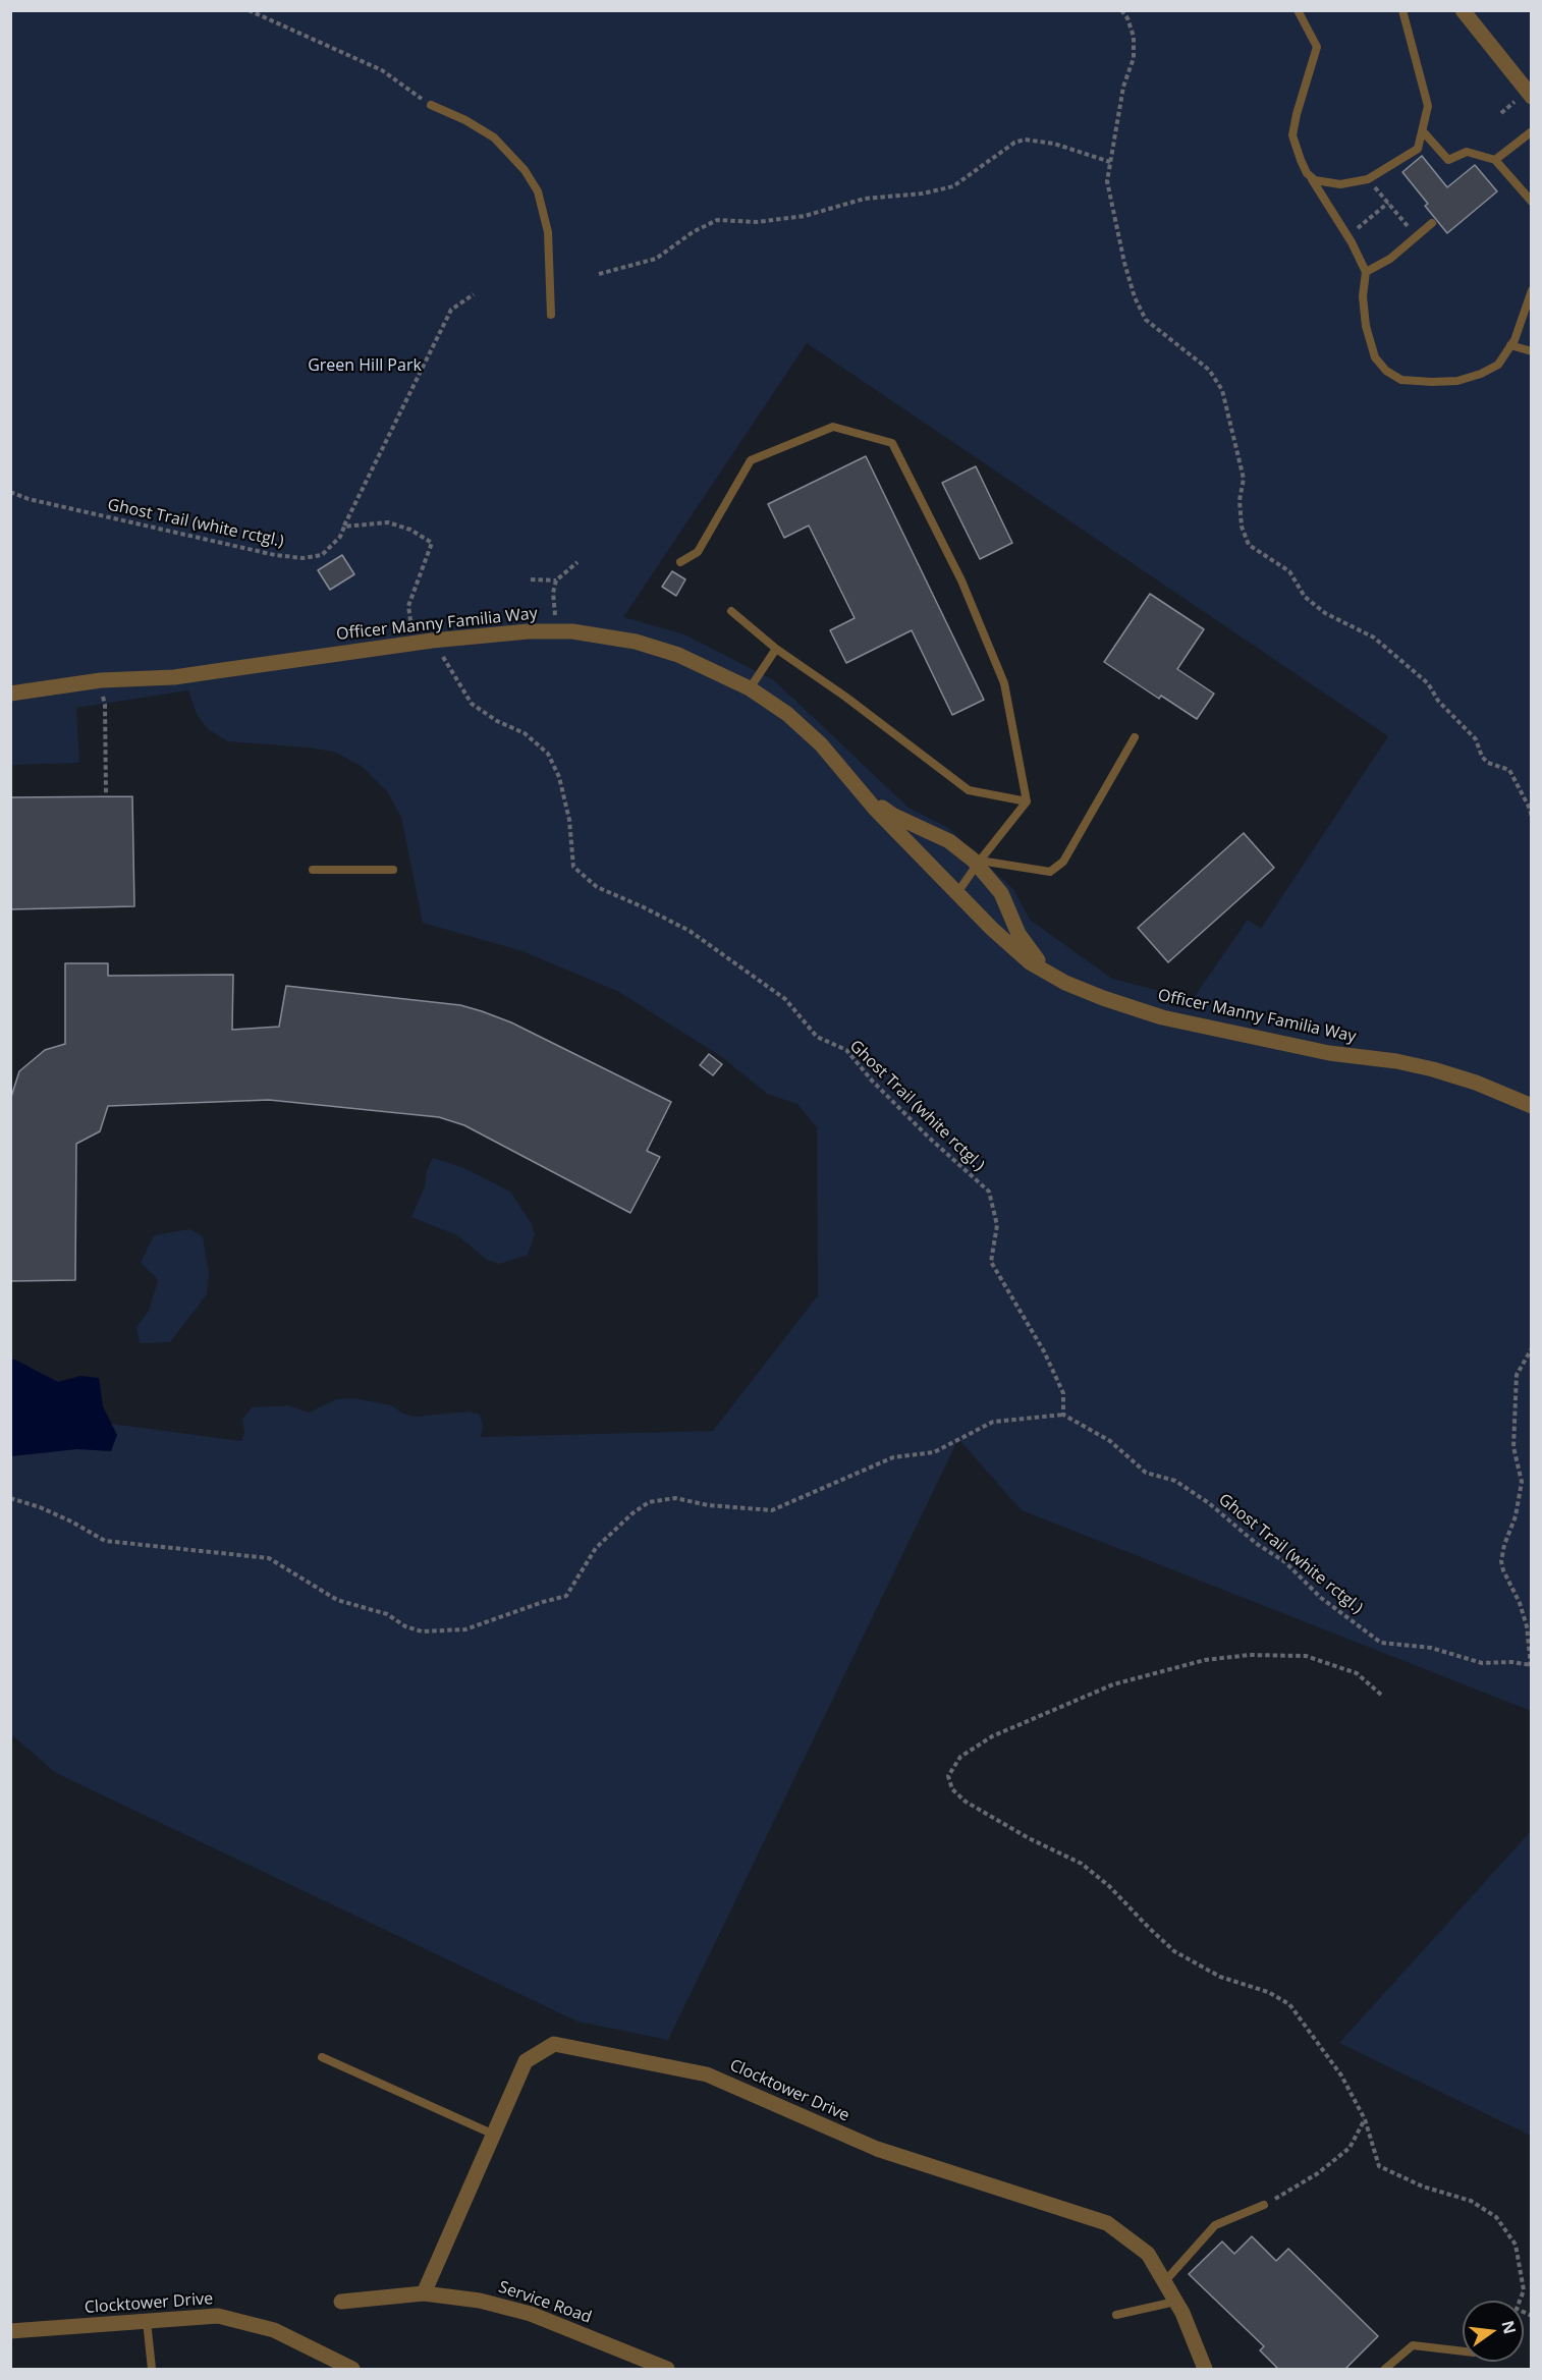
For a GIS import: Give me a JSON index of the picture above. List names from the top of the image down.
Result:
{
  "streets": {
    "street": ["Officer Manny Familia Way", "Clocktower Drive", "Service Road"],
    "path": ["Ghost Trail (white rctgl.)"]
  },
  "crossings": [
    ["Ghost Trail (white rctgl.)", "Officer Manny Familia Way"],
    ["Clocktower Drive", "Service Road"]
  ],
  "parks": ["Green Hill Park"],
  "north": "right"
}
